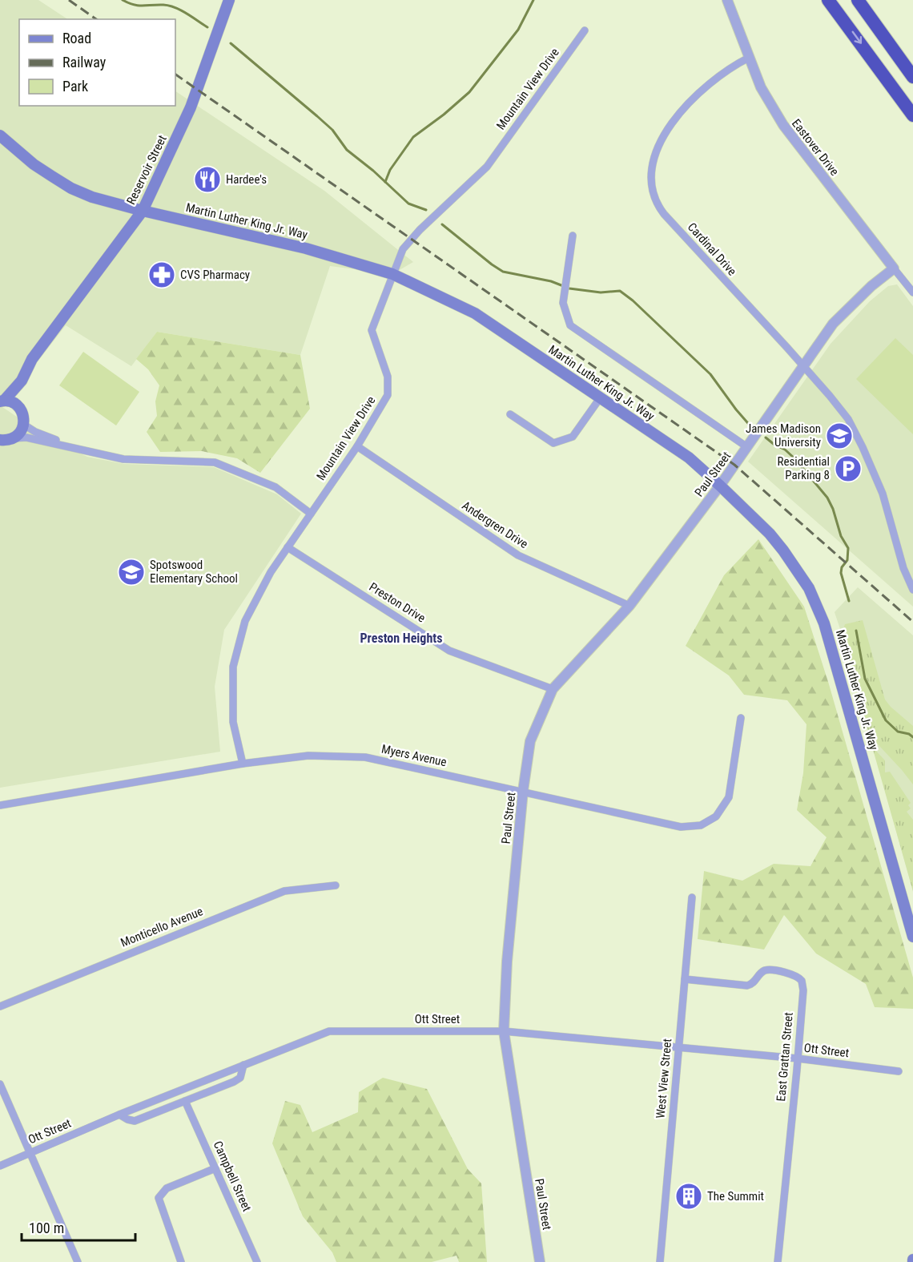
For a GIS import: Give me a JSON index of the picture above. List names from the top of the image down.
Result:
{
  "streets": {
    "main road": ["Reservoir Street", "Martin Luther King Jr. Way"],
    "street": [
      "Mountain View Drive",
      "Eastover Drive",
      "Cardinal Drive",
      "Paul Street",
      "Andergren Drive",
      "Preston Drive",
      "Myers Avenue",
      "Monticello Avenue",
      "Ott Street",
      "East Grattan Street",
      "West View Street",
      "Campbell Street"
    ]
  },
  "crossings": [
    ["Mountain View Drive", "Martin Luther King Jr. Way"],
    ["Mountain View Drive", "Andergren Drive"],
    ["Mountain View Drive", "Preston Drive"],
    ["Mountain View Drive", "Myers Avenue"],
    ["Eastover Drive", "Cardinal Drive"],
    ["Eastover Drive", "Paul Street"],
    ["Reservoir Street", "Martin Luther King Jr. Way"],
    ["Martin Luther King Jr. Way", "Paul Street"],
    ["Cardinal Drive", "Paul Street"],
    ["Paul Street", "Andergren Drive"],
    ["Paul Street", "Preston Drive"],
    ["Paul Street", "Myers Avenue"],
    ["Paul Street", "Ott Street"],
    ["Ott Street", "East Grattan Street"],
    ["Ott Street", "West View Street"],
    ["East Grattan Street", "West View Street"]
  ],
  "districts": ["Preston Heights"],
  "places": {
    "restaurant": ["Hardee's"],
    "pharmacy": ["CVS Pharmacy"],
    "school or university": ["James Madison University", "Spotswood Elementary School"],
    "parking": ["Residential Parking 8"],
    "building": ["The Summit"]
  },
  "legend": ["Road", "Railway", "Park"],
  "scale_bar": "100 m"
}
